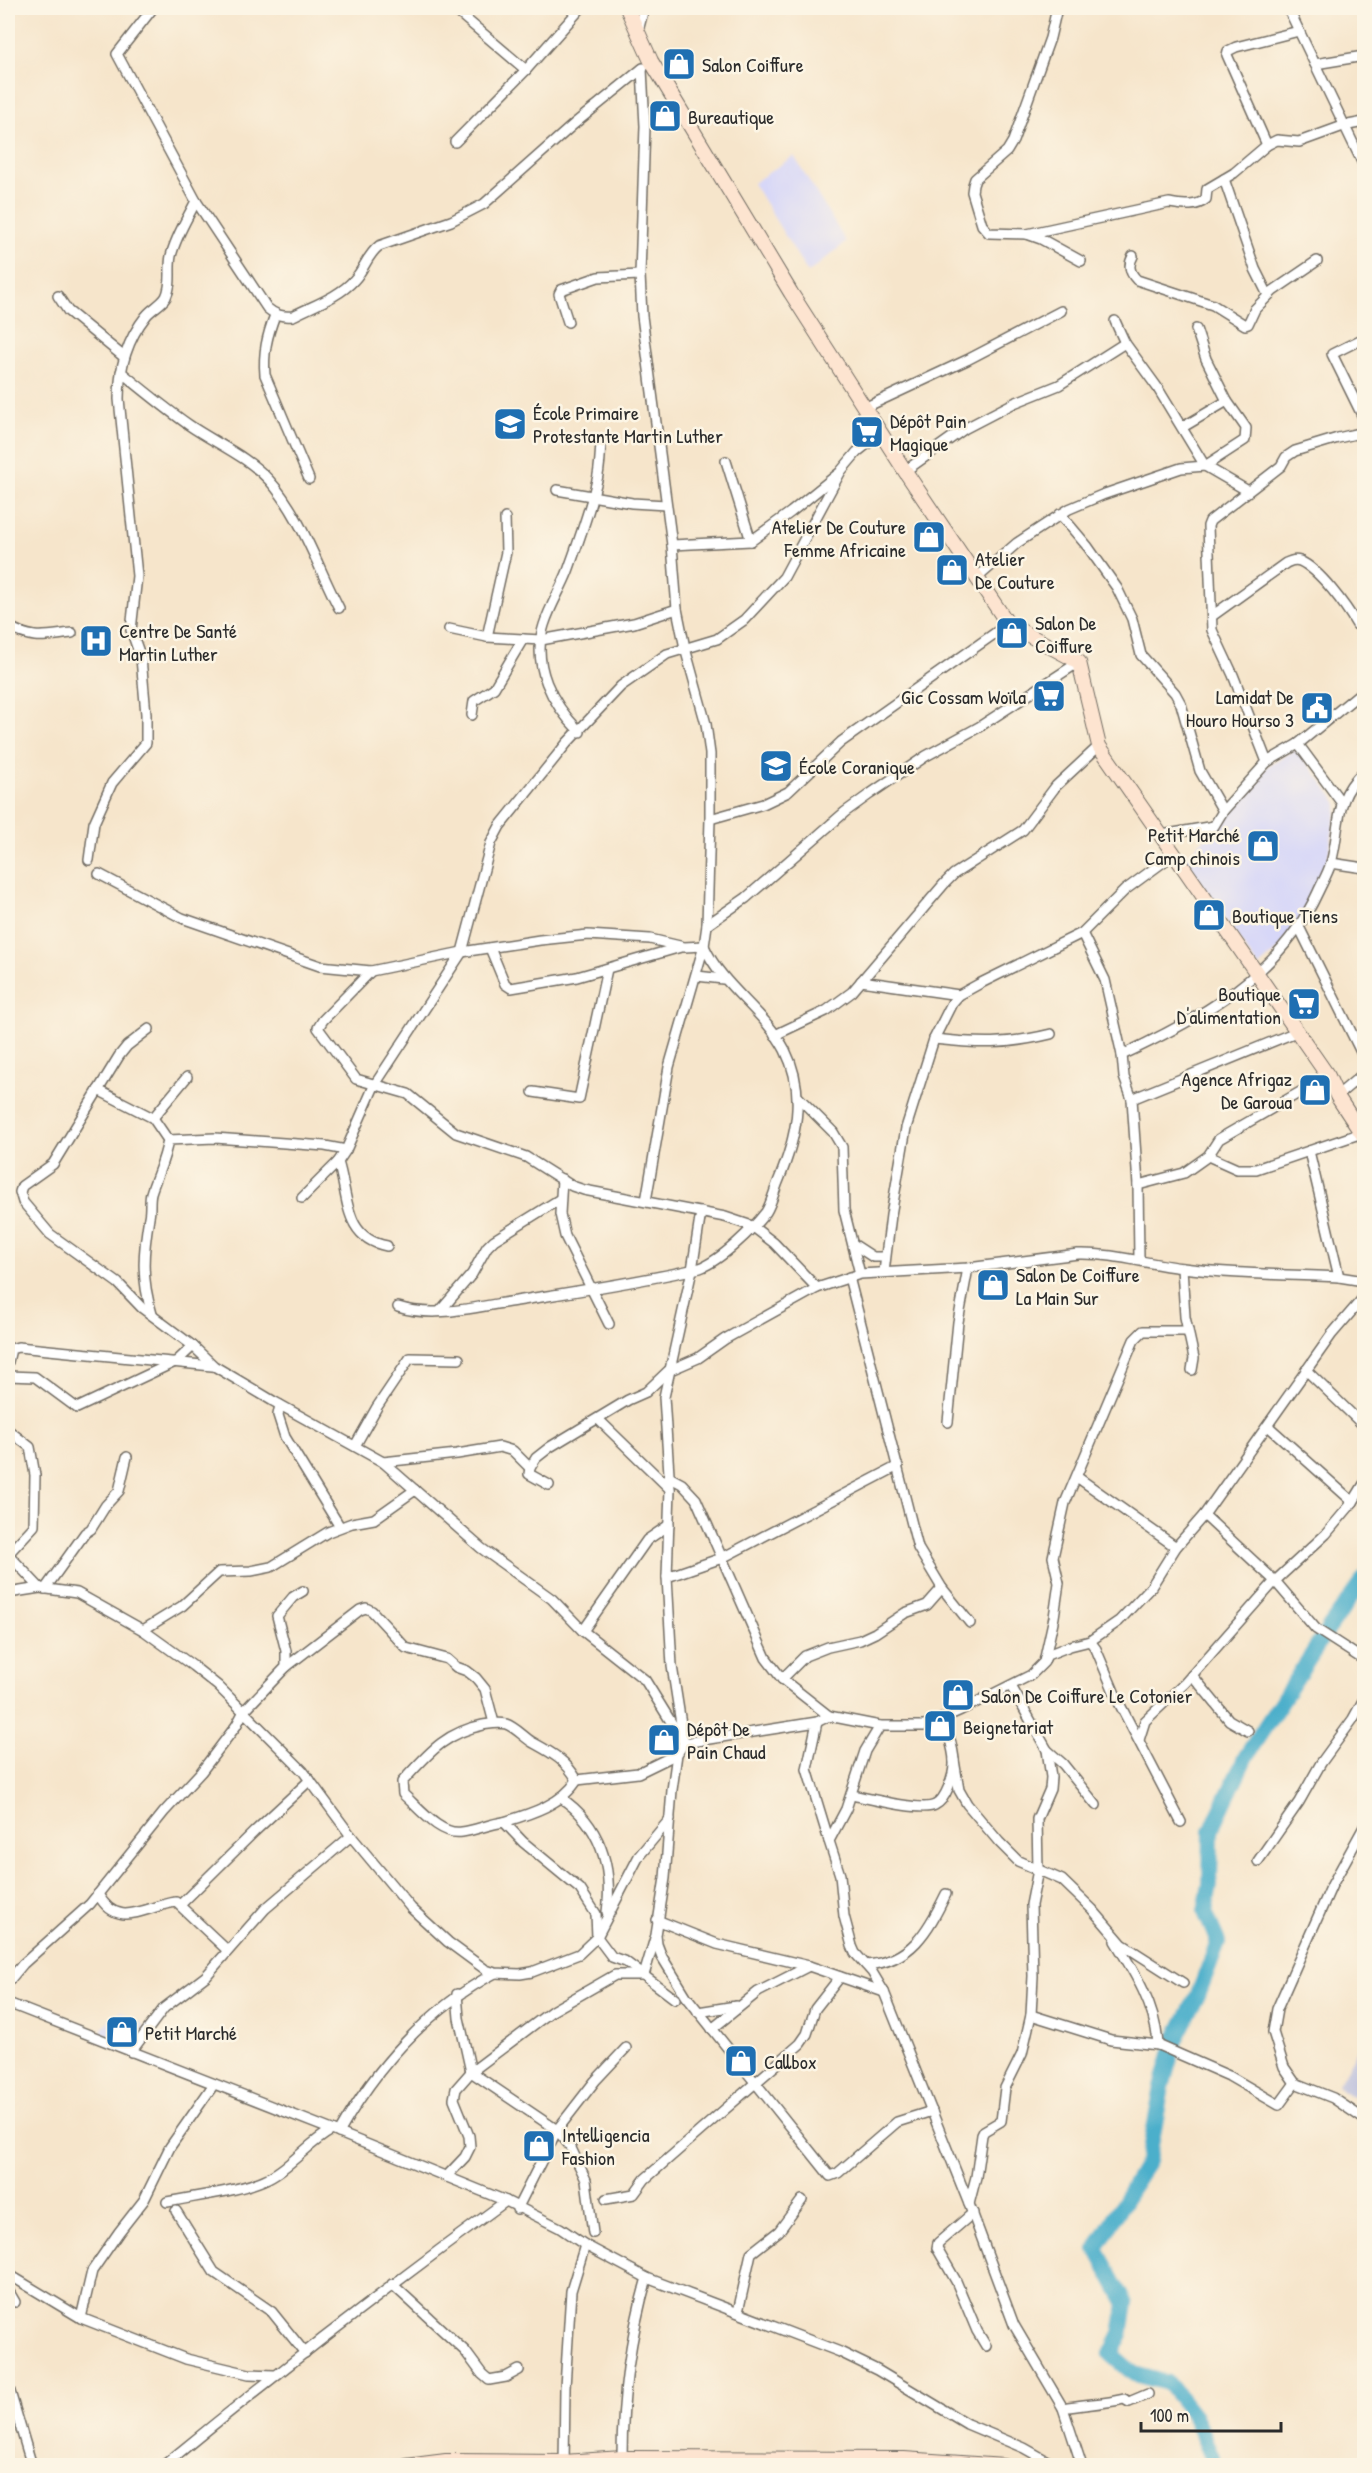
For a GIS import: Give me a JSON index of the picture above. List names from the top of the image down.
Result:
{
  "places": {
    "shop": [
      "Salon Coiffure",
      "Bureautique",
      "Atelier De Couture Femme Africaine",
      "Atelier De Couture",
      "Salon De Coiffure",
      "Petit Marché Camp chinois",
      "Boutique Tiens",
      "Agence Afrigaz De Garoua",
      "Salon De Coiffure La Main Sur",
      "Salon De Coiffure Le Cotonier",
      "Beignetariat",
      "Dépôt De Pain Chaud",
      "Petit Marché",
      "Callbox",
      "Intelligencia Fashion"
    ],
    "school or university": ["École Primaire Protestante Martin Luther", "École Coranique"],
    "supermarket": ["Dépôt Pain Magique", "Gic Cossam Woïla", "Boutique D'alimentation"],
    "hospital": ["Centre De Santé Martin Luther"],
    "public building": ["Lamidat De Houro Hourso 3"]
  },
  "scale_bar": "100 m"
}
